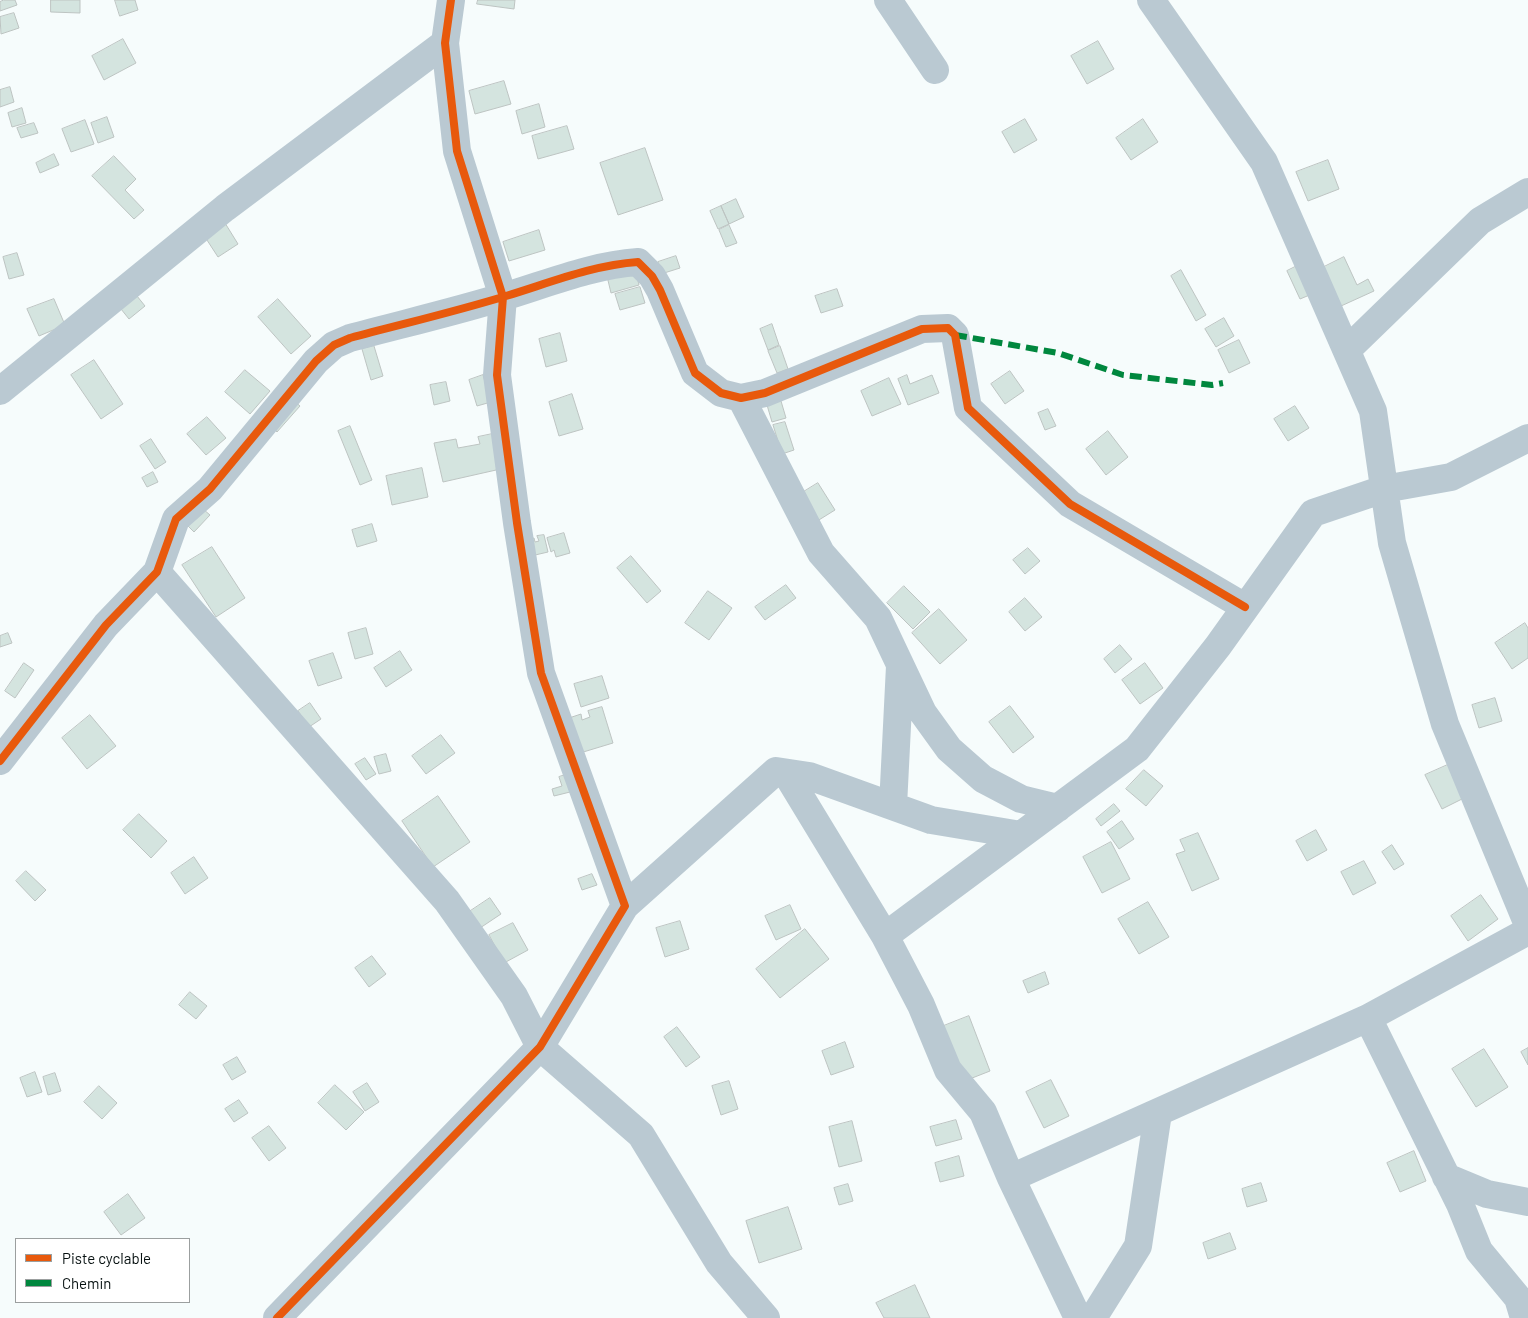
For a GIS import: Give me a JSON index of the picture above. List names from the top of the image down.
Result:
{
  "legend": ["Piste cyclable", "Chemin"]
}
